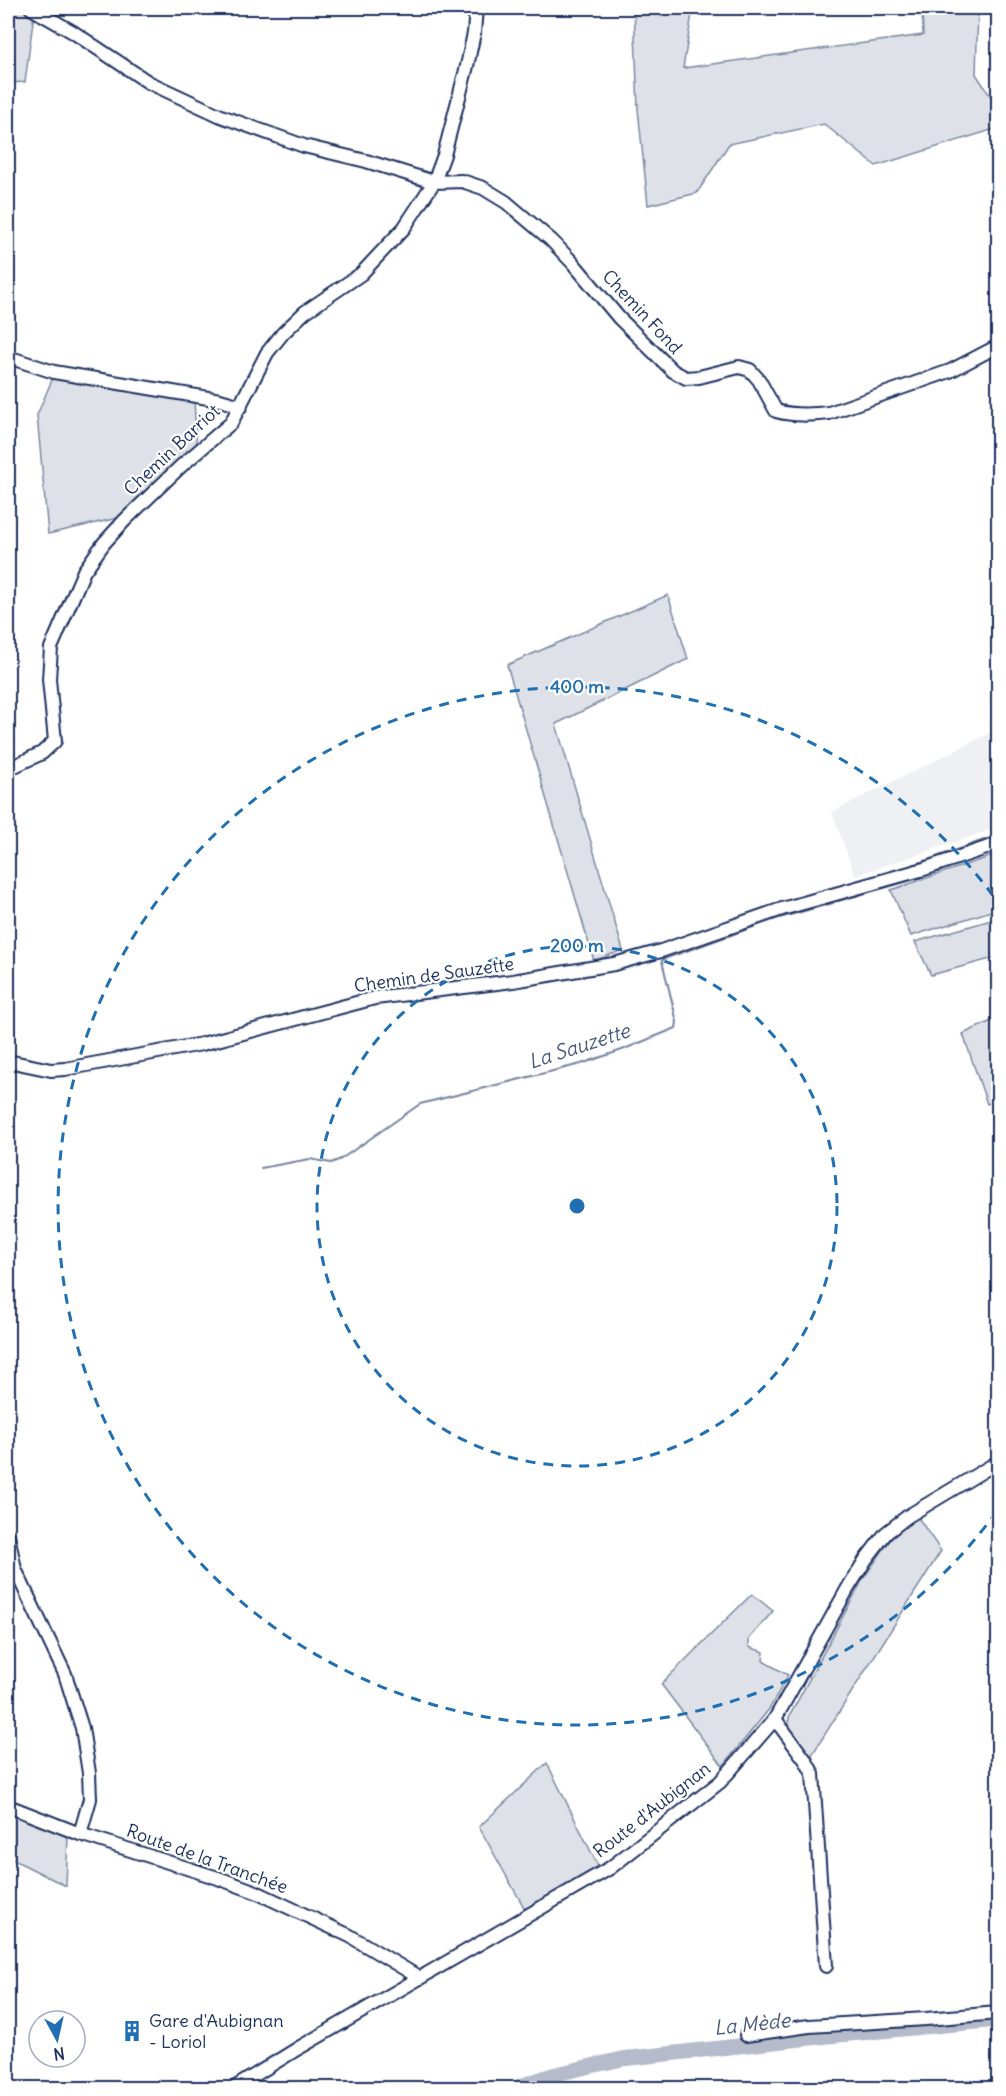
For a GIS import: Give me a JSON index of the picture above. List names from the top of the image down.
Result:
{
  "streets": {
    "street": [
      "Chemin Fond",
      "Chemin Barriot",
      "Chemin de Sauzette",
      "Route d'Aubignan",
      "Route de la Tranchée"
    ]
  },
  "crossings": [
    ["Chemin Fond", "Chemin Barriot"],
    ["Route d'Aubignan", "Route de la Tranchée"]
  ],
  "water": ["La Sauzette", "La Mède"],
  "places": {
    "building": ["Gare d'Aubignan - Loriol"]
  },
  "north": "bottom",
  "rings": ["400 m", "200 m"]
}
